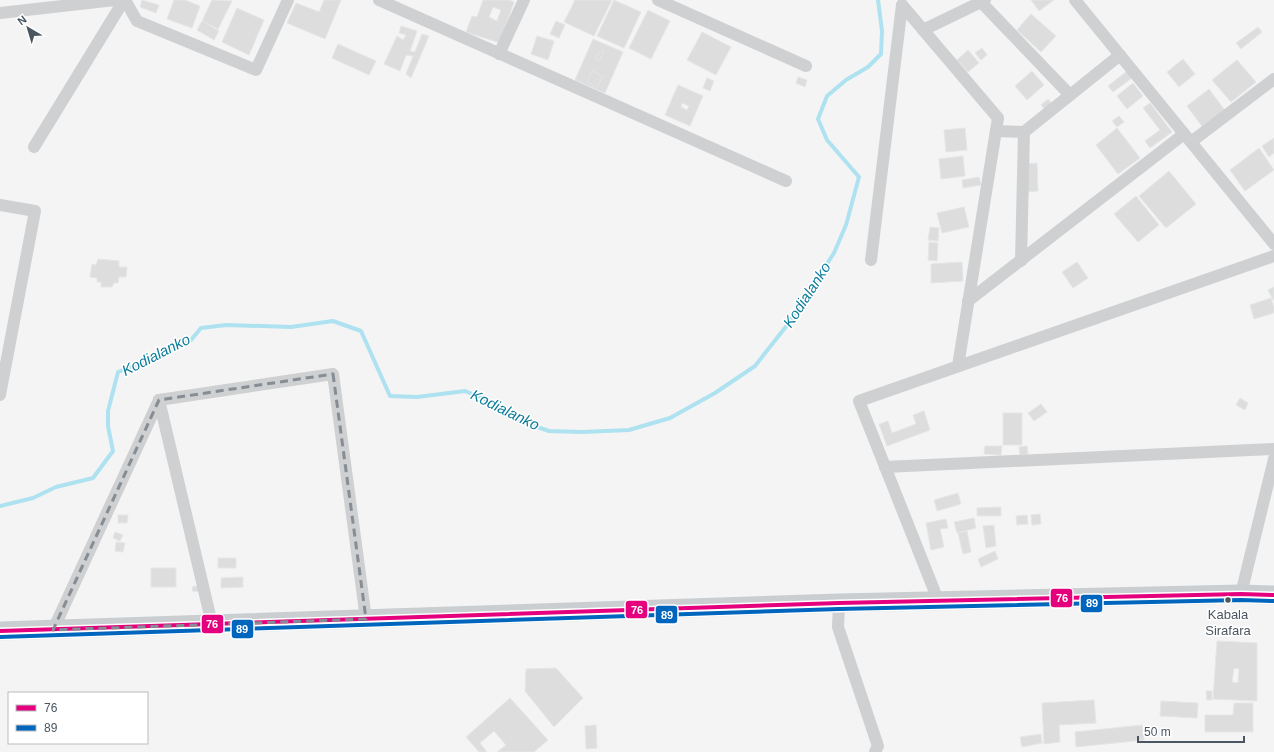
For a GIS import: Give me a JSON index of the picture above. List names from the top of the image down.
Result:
{
  "water": ["Kodialanko"],
  "places": ["Kabala Sirafara"],
  "lines": ["transit line 76", "transit line 89"],
  "legend": ["76", "89"],
  "scale_bar": "50 m",
  "north": "top left"
}
